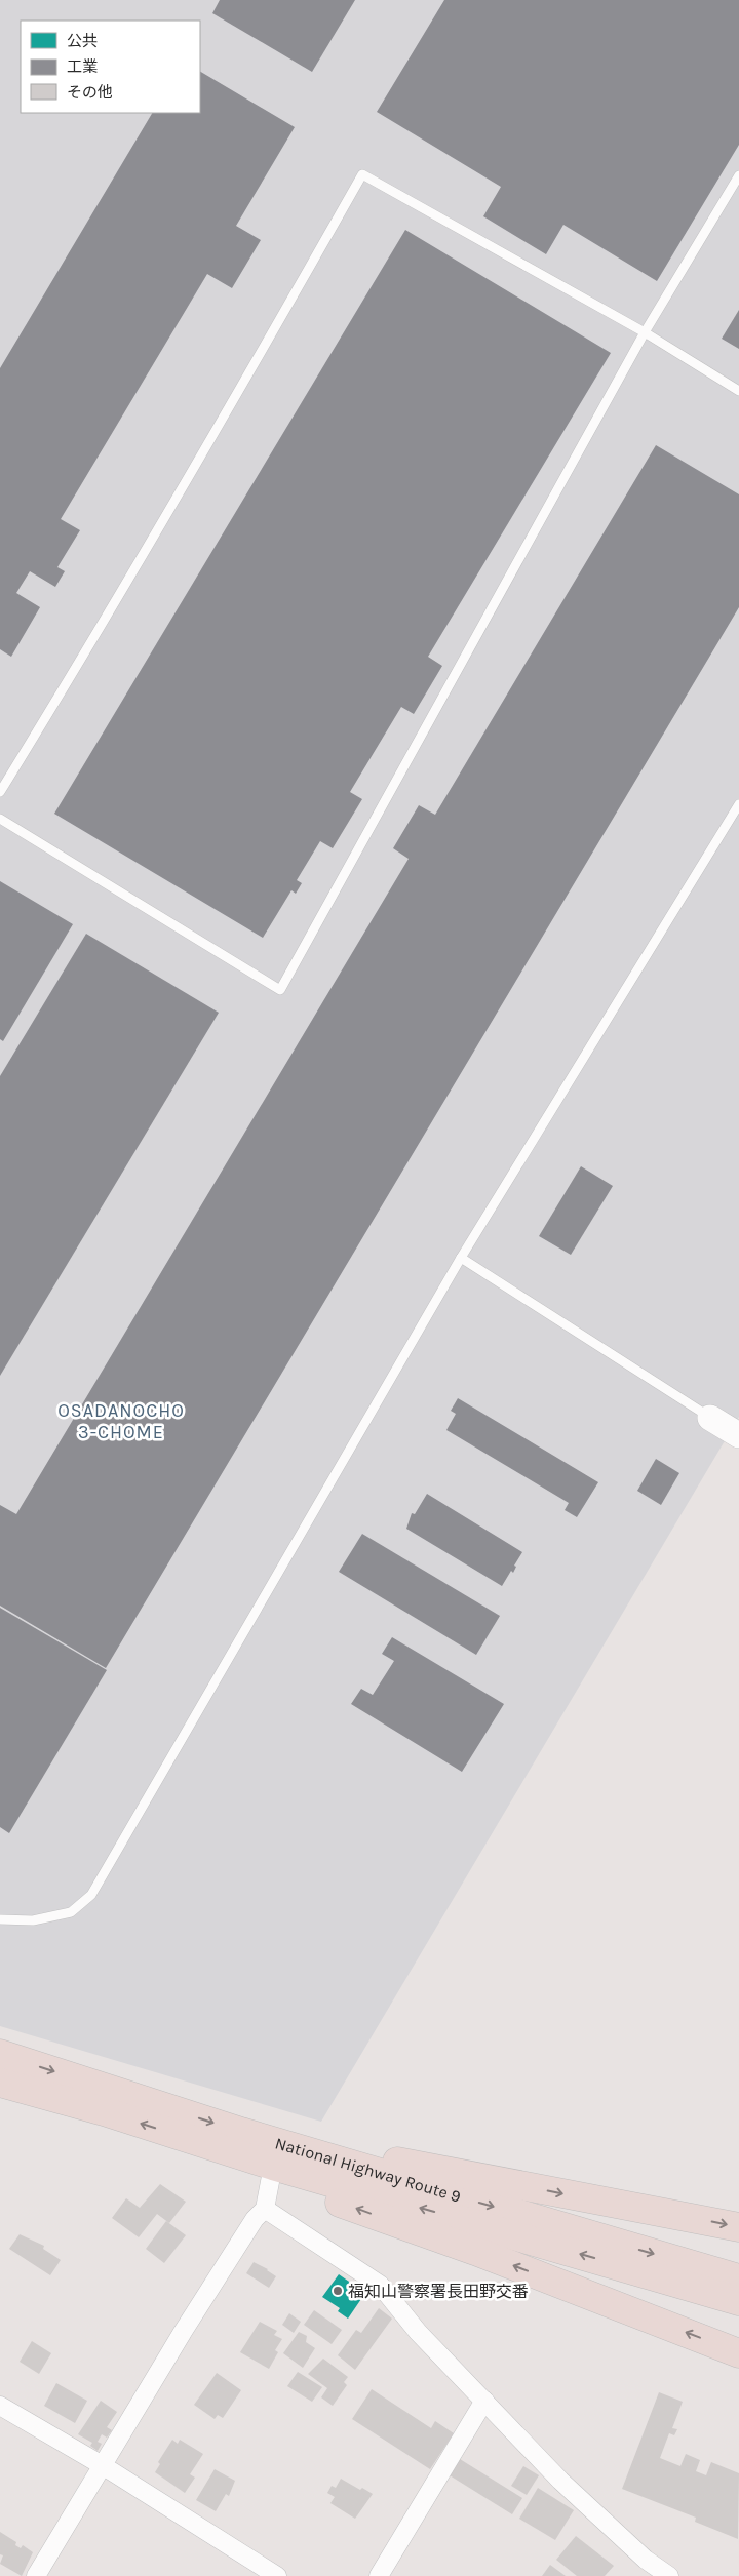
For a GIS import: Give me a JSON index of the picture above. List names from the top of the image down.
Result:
{
  "streets": {
    "highway": ["National Highway Route 9"]
  },
  "districts": ["OSADANOCHO 3-CHOME"],
  "places": ["福知山警察署長田野交番"],
  "legend": ["公共", "工業", "その他"]
}
